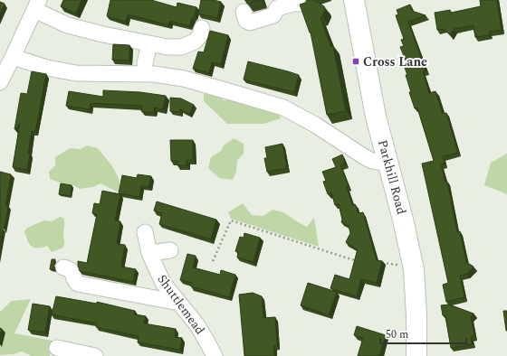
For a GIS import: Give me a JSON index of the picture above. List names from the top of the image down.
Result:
{
  "streets": {
    "main road": ["Parkhill Road"],
    "street": ["Shuttlemead"]
  },
  "places": {
    "transit": ["Cross Lane"]
  },
  "scale_bar": "50 m"
}
